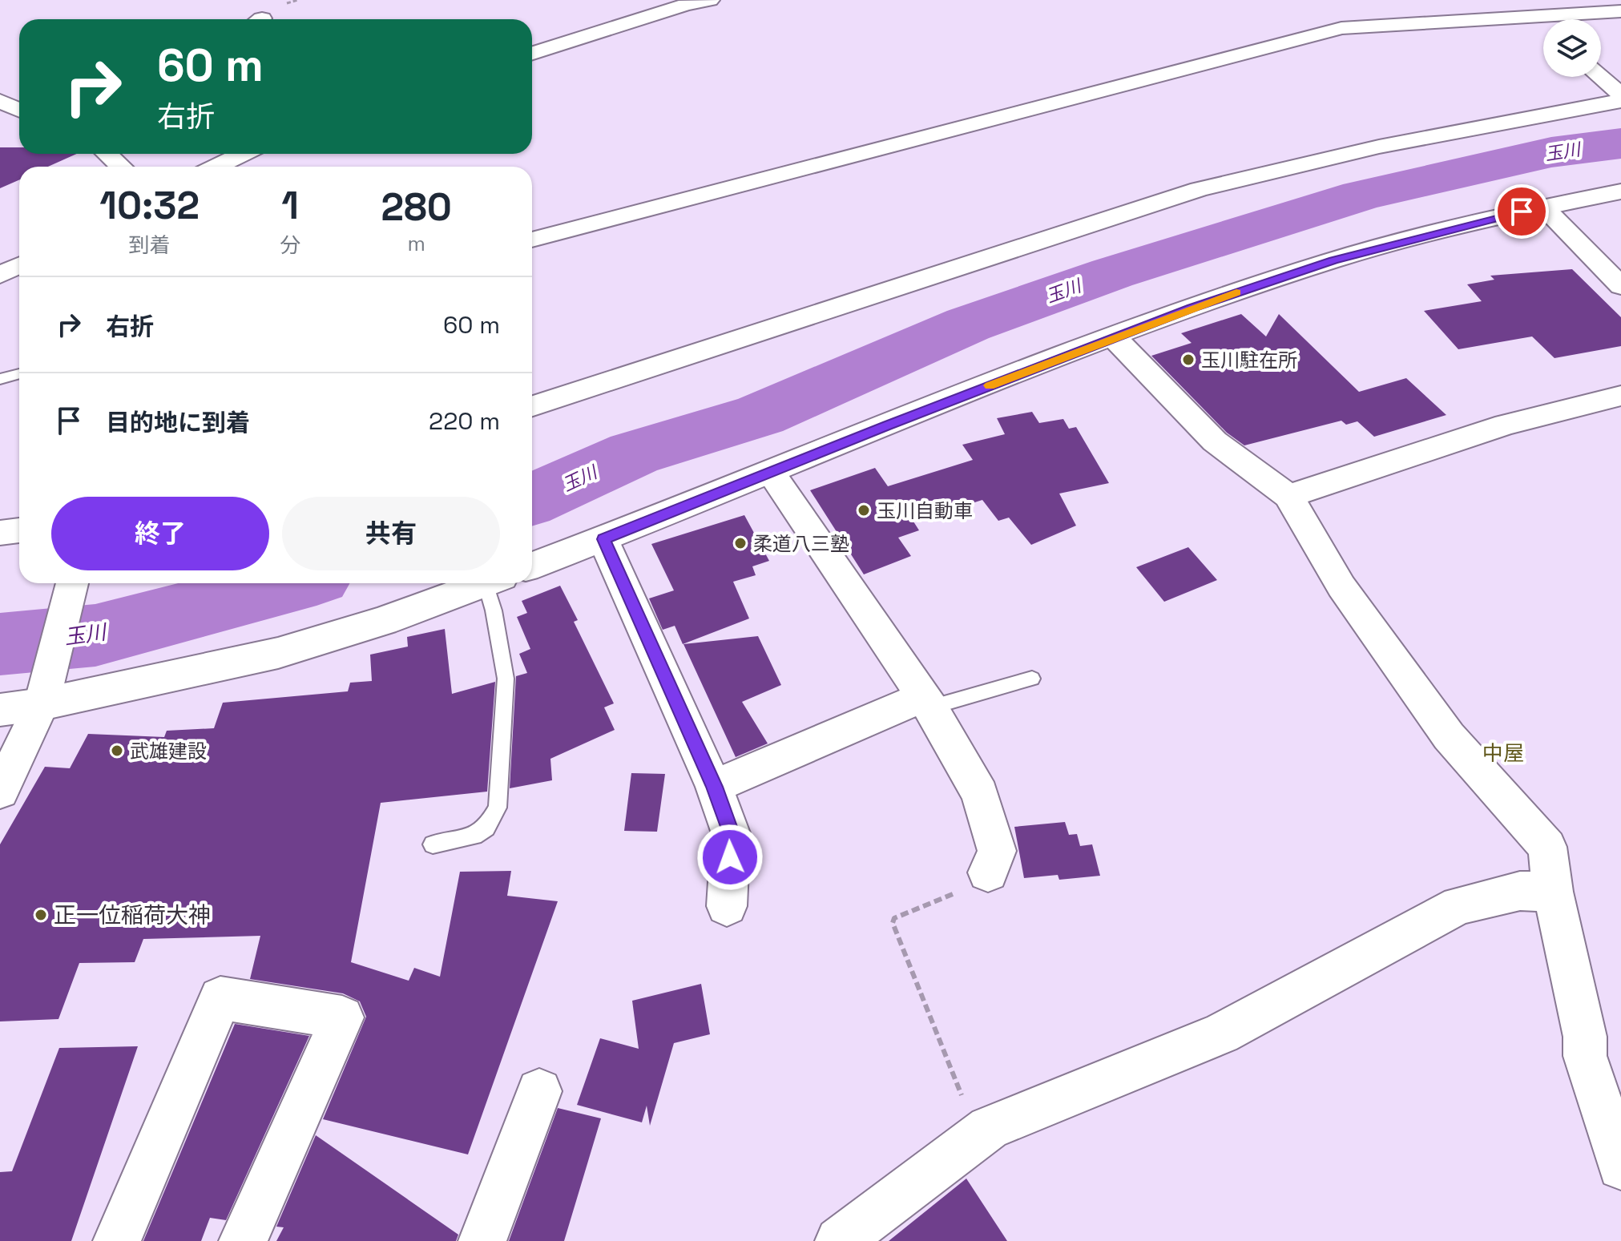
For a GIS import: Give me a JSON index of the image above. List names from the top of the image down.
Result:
{
  "districts": ["中屋"],
  "water": ["玉川"],
  "places": [
    "玉川駐在所",
    "玉川自動車",
    "柔道八三塾",
    "武雄建設",
    "正一位稲荷大神"
  ],
  "page": {
    "turn": ["60 m", "右折"],
    "eta": [
      "10:32",
      "到着",
      "1",
      "分",
      "280",
      "m"
    ],
    "list": [
      {
        "name": "右折",
        "value": "60 m"
      },
      {
        "name": "目的地に到着",
        "value": "220 m"
      }
    ],
    "buttons": ["終了", "共有"]
  }
}
